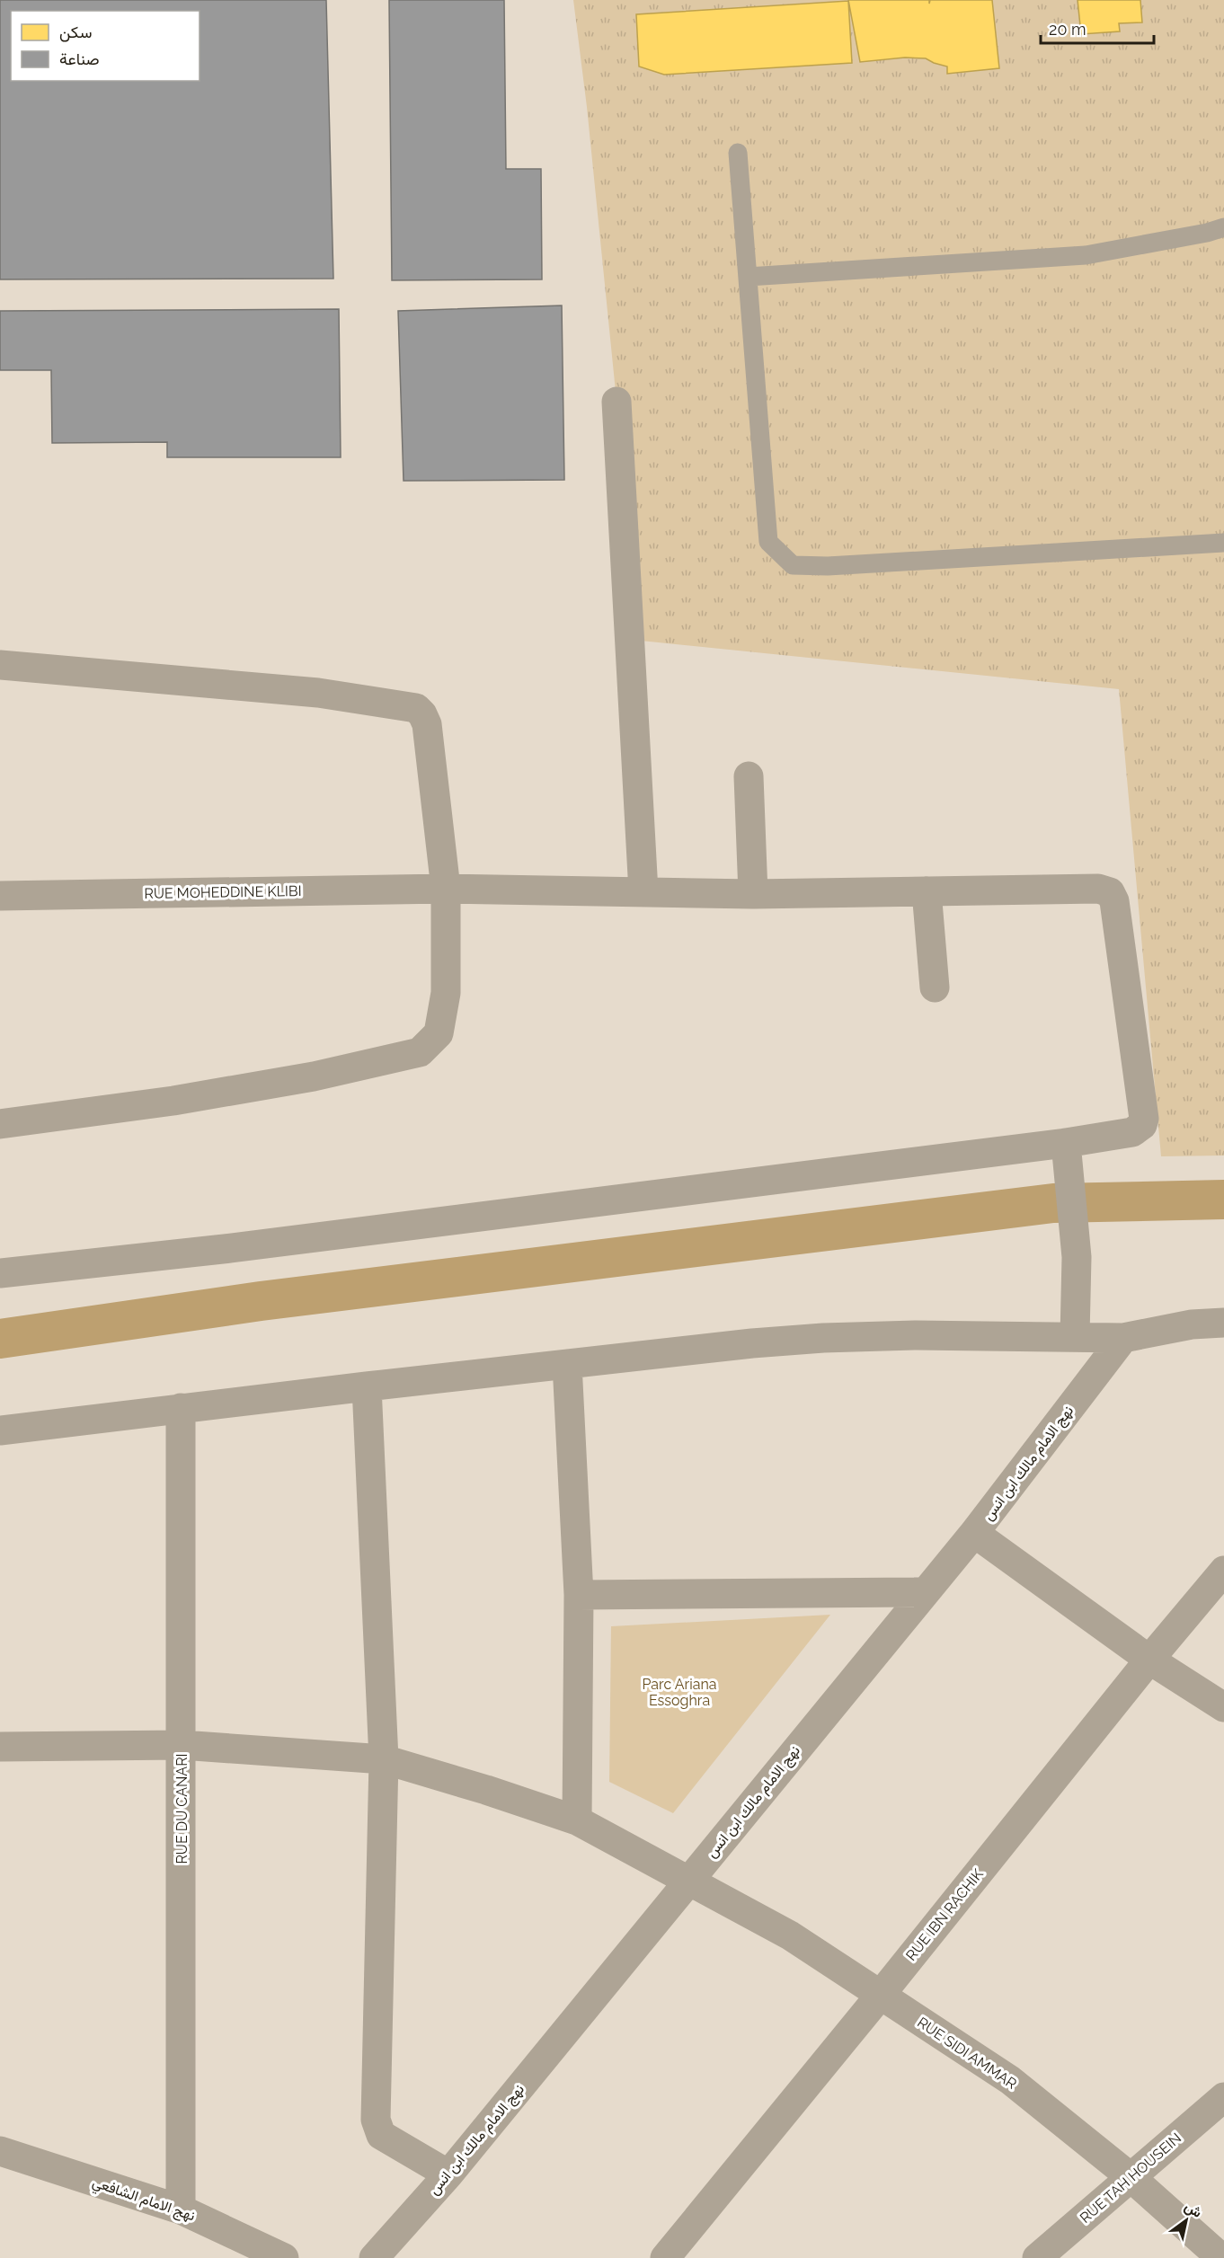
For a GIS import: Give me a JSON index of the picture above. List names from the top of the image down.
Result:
{
  "streets": {
    "street": [
      "RUE MOHEDDINE KLIBI",
      "نهج الامام مالك ابن انس",
      "RUE DU CANARI",
      "RUE IBN RACHIK",
      "RUE SIDI AMMAR",
      "RUE TAH HOUSEIN",
      "نهج الامام الشافعي"
    ]
  },
  "crossings": [
    ["نهج الامام مالك ابن انس", "RUE SIDI AMMAR"],
    ["RUE DU CANARI", "RUE SIDI AMMAR"],
    ["RUE DU CANARI", "نهج الامام الشافعي"],
    ["RUE IBN RACHIK", "RUE SIDI AMMAR"],
    ["RUE SIDI AMMAR", "RUE TAH HOUSEIN"]
  ],
  "parks": ["Parc Ariana Essoghra"],
  "legend": ["سكن", "صناعة"],
  "scale_bar": "20 m",
  "north": "top right"
}
